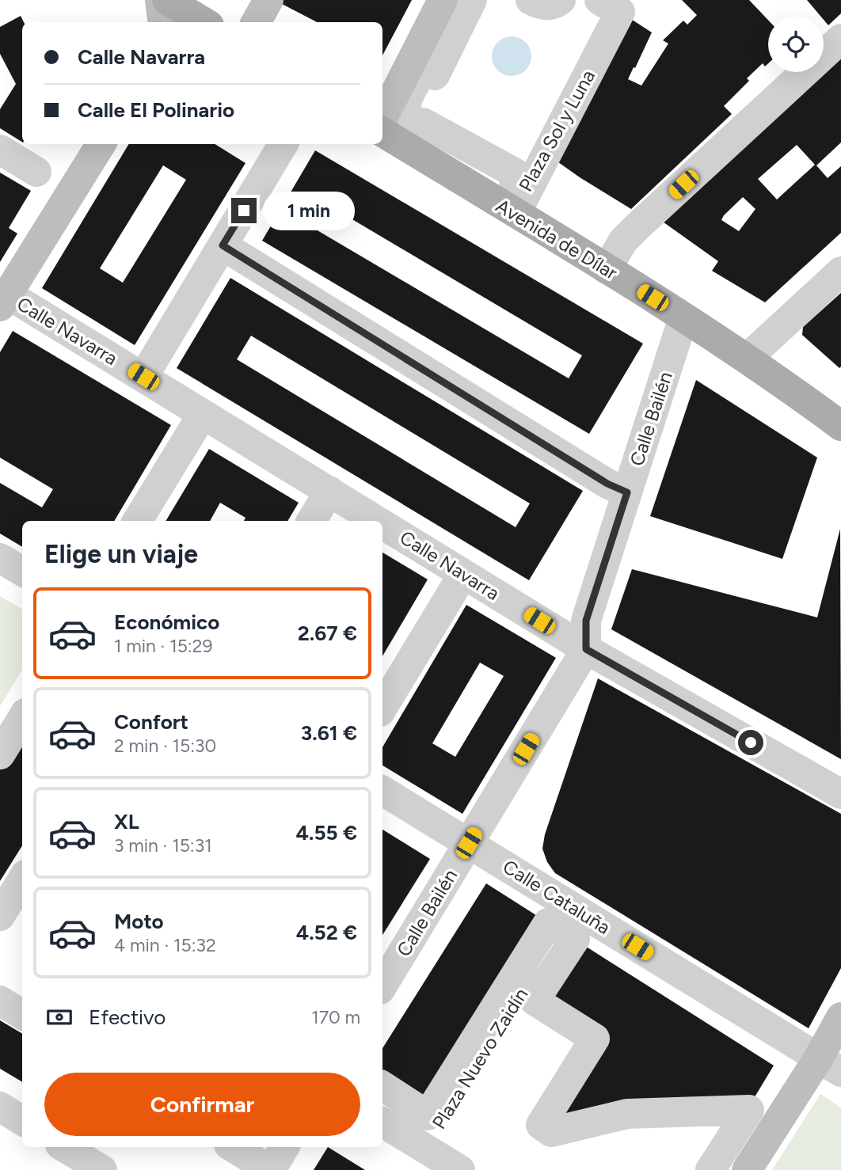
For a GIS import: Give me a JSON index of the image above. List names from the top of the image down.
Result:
{
  "streets": {
    "main road": ["Avenida de Dílar"],
    "street": [
      "Plaza Sol y Luna",
      "Calle Navarra",
      "Calle Bailén",
      "Calle Cataluña",
      "Plaza Nuevo Zaidín"
    ]
  },
  "crossings": [
    ["Avenida de Dílar", "Calle Bailén"],
    ["Calle Navarra", "Calle Bailén"],
    ["Calle Bailén", "Calle Cataluña"]
  ],
  "page": {
    "banner": ["Calle Navarra", "Calle El Polinario"],
    "bubble": "1 min",
    "heading": "Elige un viaje",
    "list": [
      {
        "name": "Económico",
        "note": "1 min · 15:29",
        "value": "2.67 €"
      },
      {
        "name": "Confort",
        "note": "2 min · 15:30",
        "value": "3.61 €"
      },
      {
        "name": "XL",
        "note": "3 min · 15:31",
        "value": "4.55 €"
      },
      {
        "name": "Moto",
        "note": "4 min · 15:32",
        "value": "4.52 €"
      }
    ],
    "pay": ["Efectivo", "170 m"],
    "buttons": "Confirmar"
  }
}
